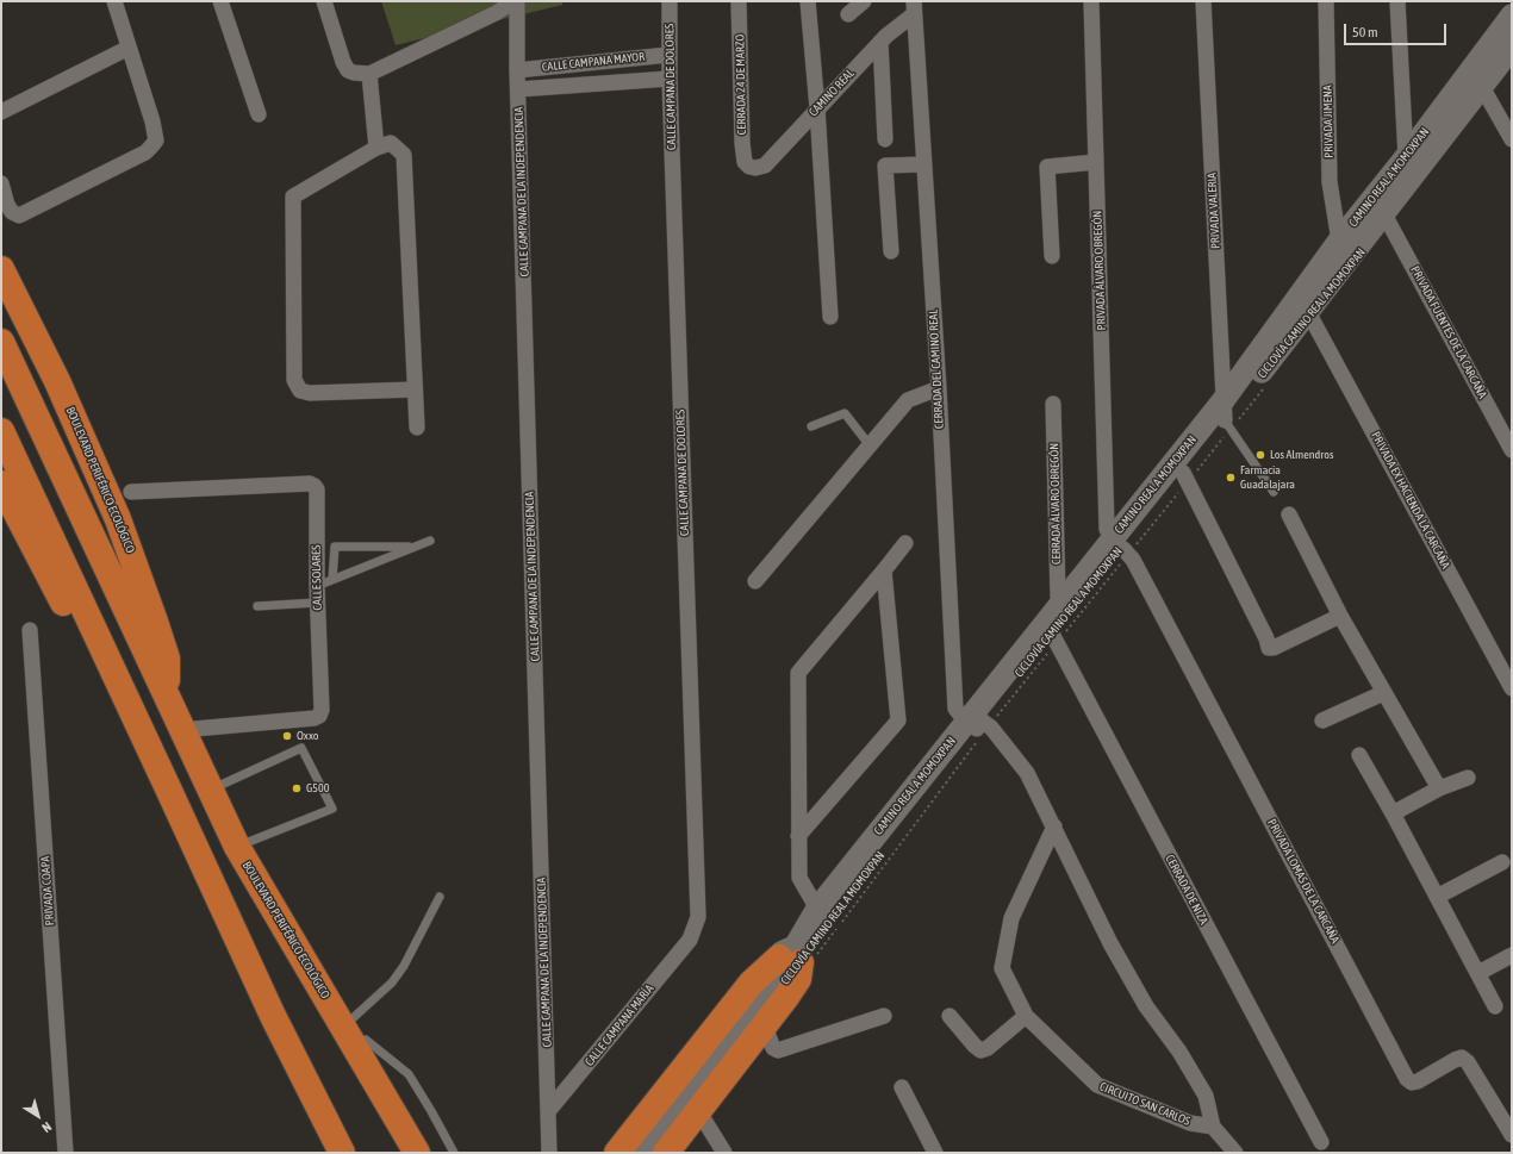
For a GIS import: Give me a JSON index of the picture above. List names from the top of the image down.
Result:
{
  "streets": {
    "highway": ["BOULEVARD PERIFÉRICO ECOLÓGICO"],
    "street": [
      "CALLE CAMPANA MAYOR",
      "CERRADA 24 DE MARZO",
      "CALLE CAMPANA DE DOLORES",
      "CAMINO REAL",
      "PRIVADA JIMENA",
      "CAMINO REAL A MOMOXPAN",
      "CALLE CAMPANA DE LA INDEPENDENCIA",
      "PRIVADA VALERIA",
      "PRIVADA ÁLVARO OBREGÓN",
      "PRIVADA FUENTES DE LA CARCAÑA",
      "CERRADA DEL CAMINO REAL",
      "PRIVADA EX HACIENDA LA CARCAÑA",
      "CERRADA ÁLVARO OBREGÓN",
      "CALLE SOLARES",
      "PRIVADA LOMAS DE LA CARCAÑA",
      "CERRADA DE NIZA",
      "PRIVADA COAPA",
      "CALLE CAMPANA MARÍA",
      "CIRCUITO SAN CARLOS"
    ],
    "path": ["CICLOVÍA CAMINO REAL A MOMOXPAN"]
  },
  "crossings": [
    ["CALLE CAMPANA MAYOR", "CALLE CAMPANA DE DOLORES"],
    ["CALLE CAMPANA MAYOR", "CALLE CAMPANA DE LA INDEPENDENCIA"],
    ["CERRADA 24 DE MARZO", "CAMINO REAL"],
    ["CALLE CAMPANA DE DOLORES", "CALLE CAMPANA MARÍA"],
    ["CAMINO REAL", "CERRADA DEL CAMINO REAL"],
    ["PRIVADA JIMENA", "CAMINO REAL A MOMOXPAN"],
    ["CAMINO REAL A MOMOXPAN", "PRIVADA VALERIA"],
    ["CAMINO REAL A MOMOXPAN", "PRIVADA ÁLVARO OBREGÓN"],
    ["CAMINO REAL A MOMOXPAN", "CICLOVÍA CAMINO REAL A MOMOXPAN"],
    ["CAMINO REAL A MOMOXPAN", "PRIVADA FUENTES DE LA CARCAÑA"],
    ["CAMINO REAL A MOMOXPAN", "CERRADA DEL CAMINO REAL"],
    ["CAMINO REAL A MOMOXPAN", "PRIVADA EX HACIENDA LA CARCAÑA"],
    ["CAMINO REAL A MOMOXPAN", "CERRADA ÁLVARO OBREGÓN"],
    ["CAMINO REAL A MOMOXPAN", "PRIVADA LOMAS DE LA CARCAÑA"],
    ["CAMINO REAL A MOMOXPAN", "CERRADA DE NIZA"],
    ["CAMINO REAL A MOMOXPAN", "CIRCUITO SAN CARLOS"],
    ["CALLE CAMPANA DE LA INDEPENDENCIA", "CALLE CAMPANA MARÍA"],
    ["PRIVADA VALERIA", "CICLOVÍA CAMINO REAL A MOMOXPAN"],
    ["PRIVADA ÁLVARO OBREGÓN", "CICLOVÍA CAMINO REAL A MOMOXPAN"],
    ["PRIVADA ÁLVARO OBREGÓN", "PRIVADA LOMAS DE LA CARCAÑA"],
    ["CICLOVÍA CAMINO REAL A MOMOXPAN", "CERRADA DEL CAMINO REAL"],
    ["CICLOVÍA CAMINO REAL A MOMOXPAN", "PRIVADA LOMAS DE LA CARCAÑA"],
    ["CICLOVÍA CAMINO REAL A MOMOXPAN", "CERRADA DE NIZA"],
    ["CICLOVÍA CAMINO REAL A MOMOXPAN", "CIRCUITO SAN CARLOS"],
    ["CERRADA DEL CAMINO REAL", "CIRCUITO SAN CARLOS"],
    ["BOULEVARD PERIFÉRICO ECOLÓGICO", "CALLE SOLARES"]
  ],
  "places": [
    "Los Almendros",
    "Farmacia Guadalajara",
    "Oxxo",
    "G500"
  ],
  "scale_bar": "50 m",
  "north": "bottom right"
}
